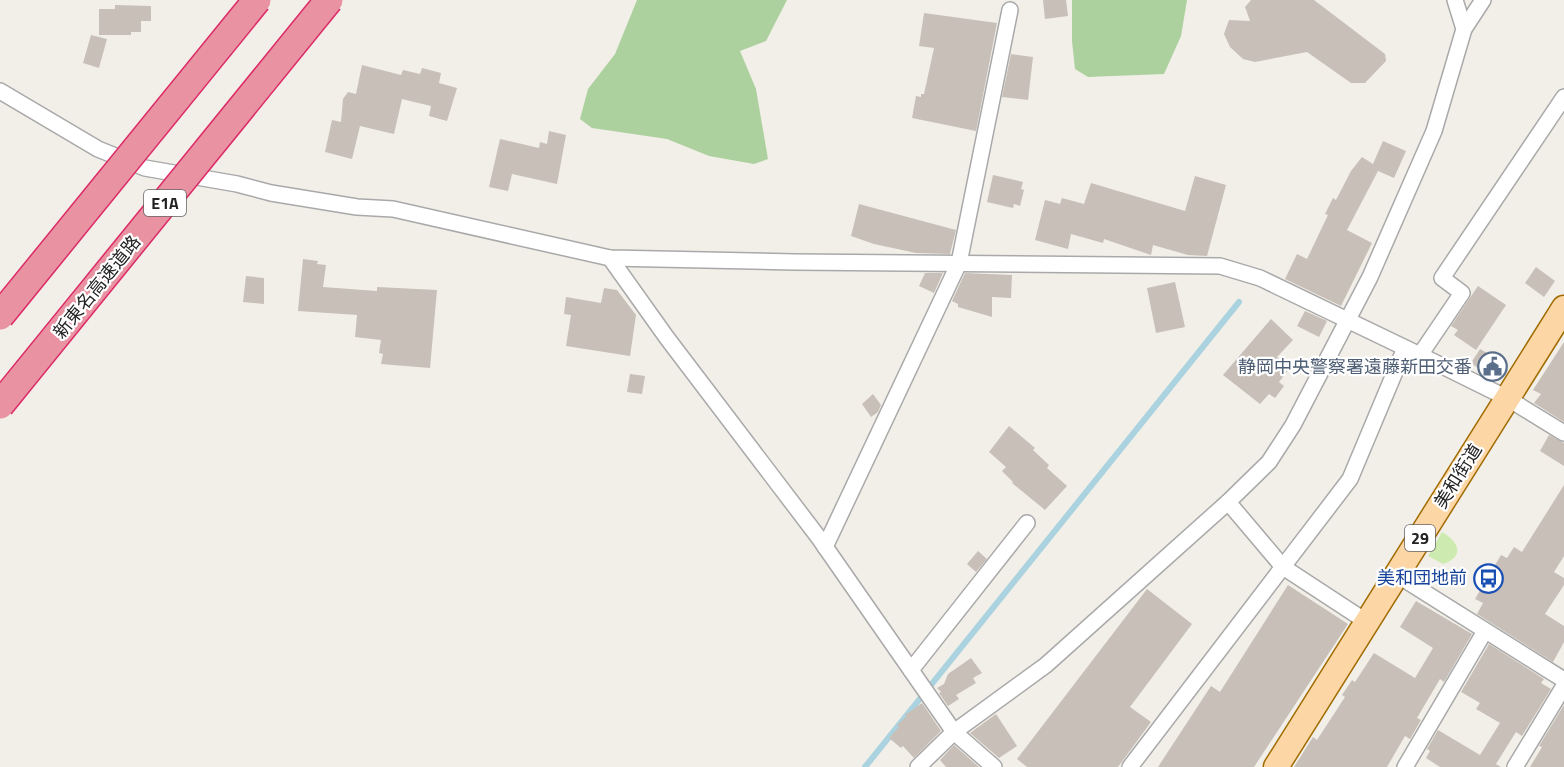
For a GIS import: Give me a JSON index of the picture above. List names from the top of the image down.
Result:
{
  "streets": {
    "highway": ["E1A", "新東名高速道路"],
    "main road": ["美和街道", "29"]
  },
  "places": {
    "public building": ["静岡中央警察署遠藤新田交番"],
    "bus stop": ["美和団地前"]
  }
}
